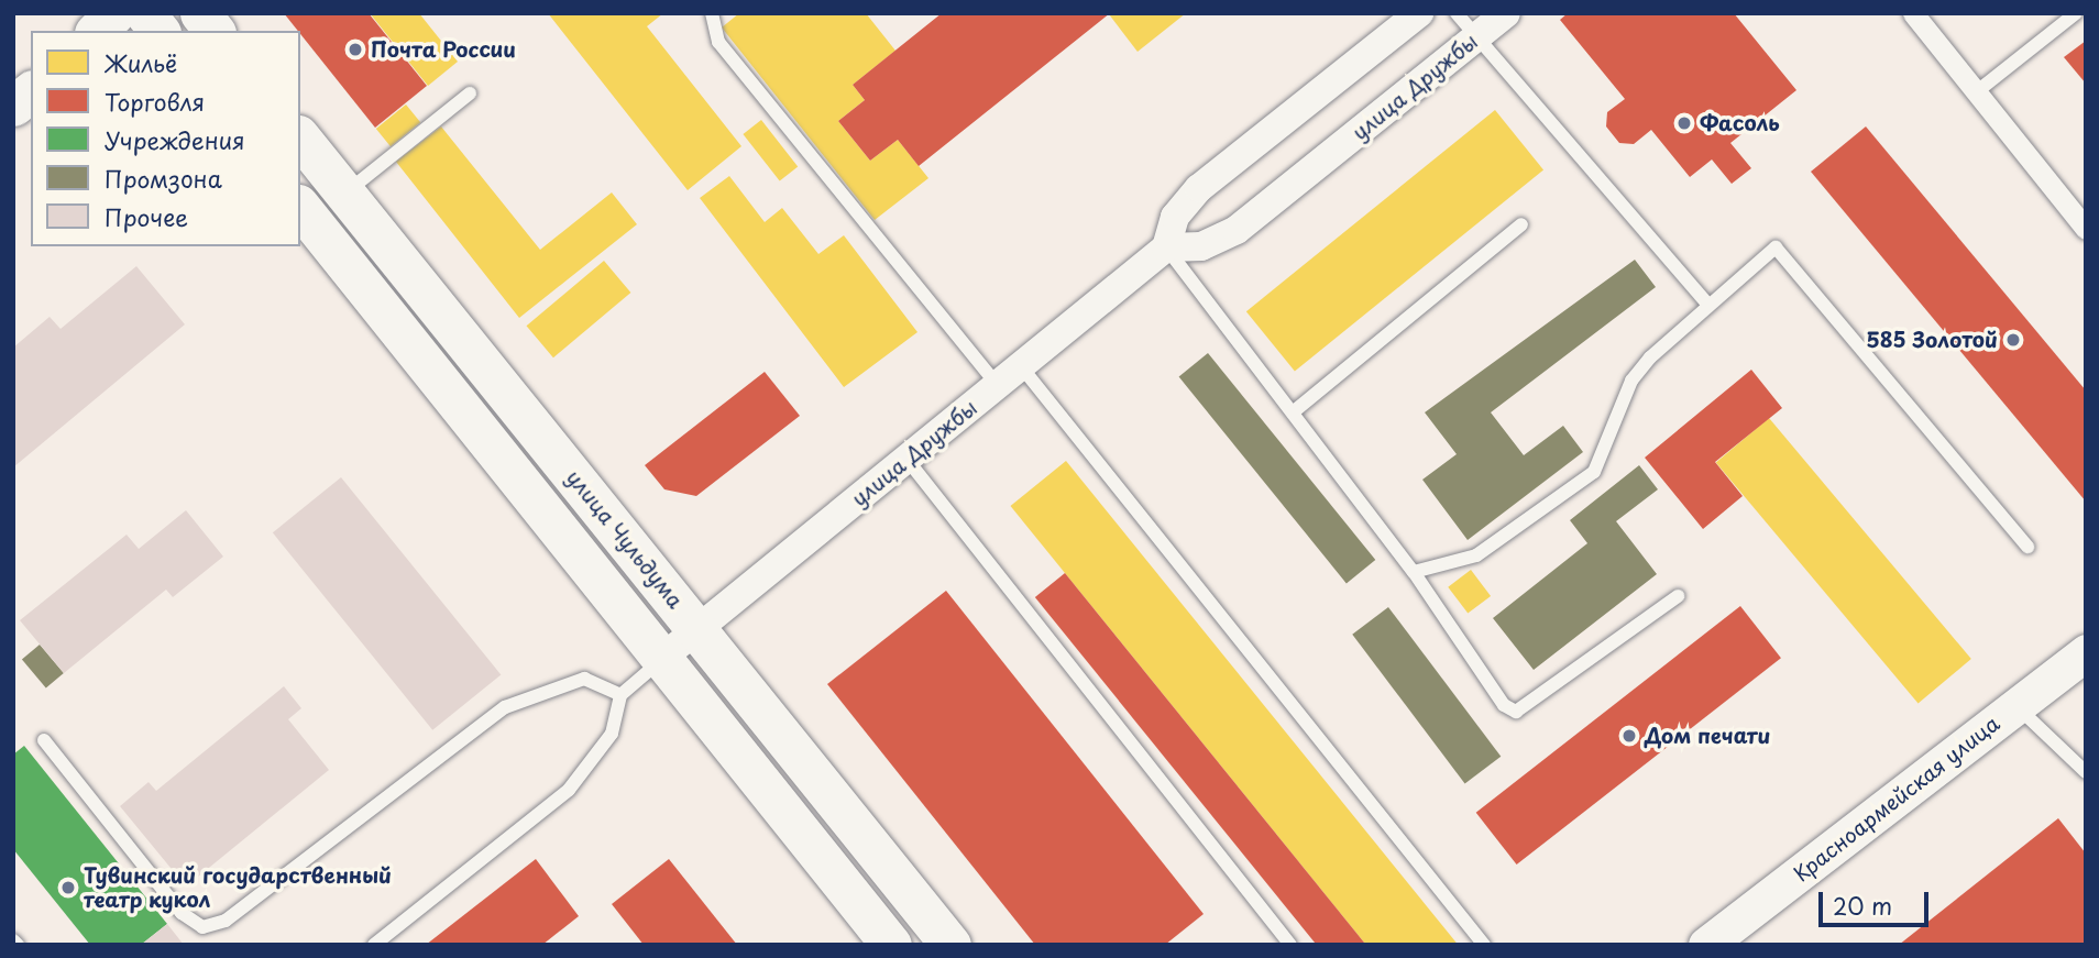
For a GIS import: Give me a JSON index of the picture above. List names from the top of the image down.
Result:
{
  "streets": {
    "main road": ["улица Чульдума"],
    "street": ["улица Дружбы", "Красноармейская улица"]
  },
  "crossings": [
    ["улица Дружбы", "улица Чульдума"]
  ],
  "places": [
    "Почта России",
    "Фасоль",
    "585 Золотой",
    "Дом печати",
    "Тувинский государственный театр кукол"
  ],
  "legend": [
    "Жильё",
    "Торговля",
    "Учреждения",
    "Промзона",
    "Прочее"
  ],
  "scale_bar": "20 m"
}
